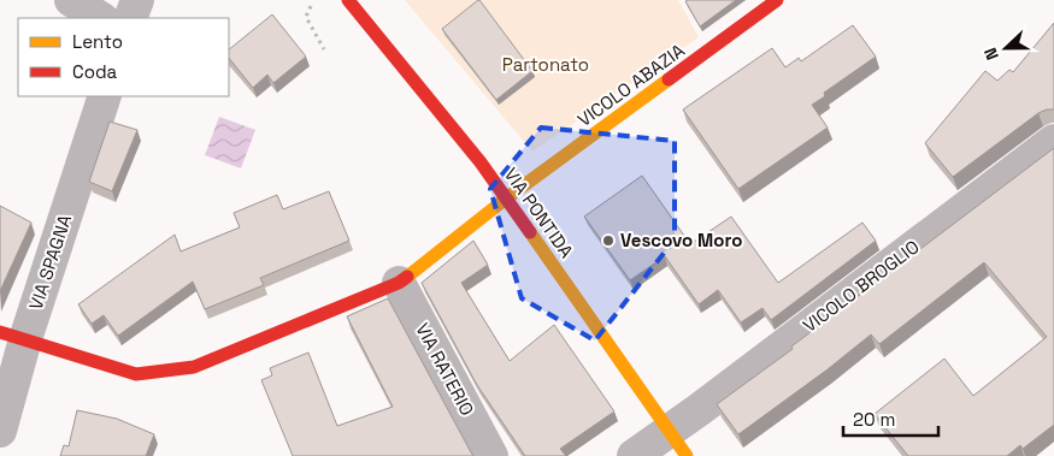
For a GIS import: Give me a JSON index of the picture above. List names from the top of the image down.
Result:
{
  "streets": {
    "street": [
      "VICOLO ABAZIA",
      "VIA PONTIDA",
      "VIA SPAGNA",
      "VICOLO BROGLIO",
      "VIA RATERIO"
    ]
  },
  "crossings": [
    ["VICOLO ABAZIA", "VIA PONTIDA"],
    ["VICOLO ABAZIA", "VIA SPAGNA"],
    ["VICOLO ABAZIA", "VIA RATERIO"],
    ["VIA PONTIDA", "VICOLO BROGLIO"]
  ],
  "parks": ["Partonato"],
  "places": ["Vescovo Moro"],
  "legend": ["Lento", "Coda"],
  "scale_bar": "20 m",
  "north": "left"
}
